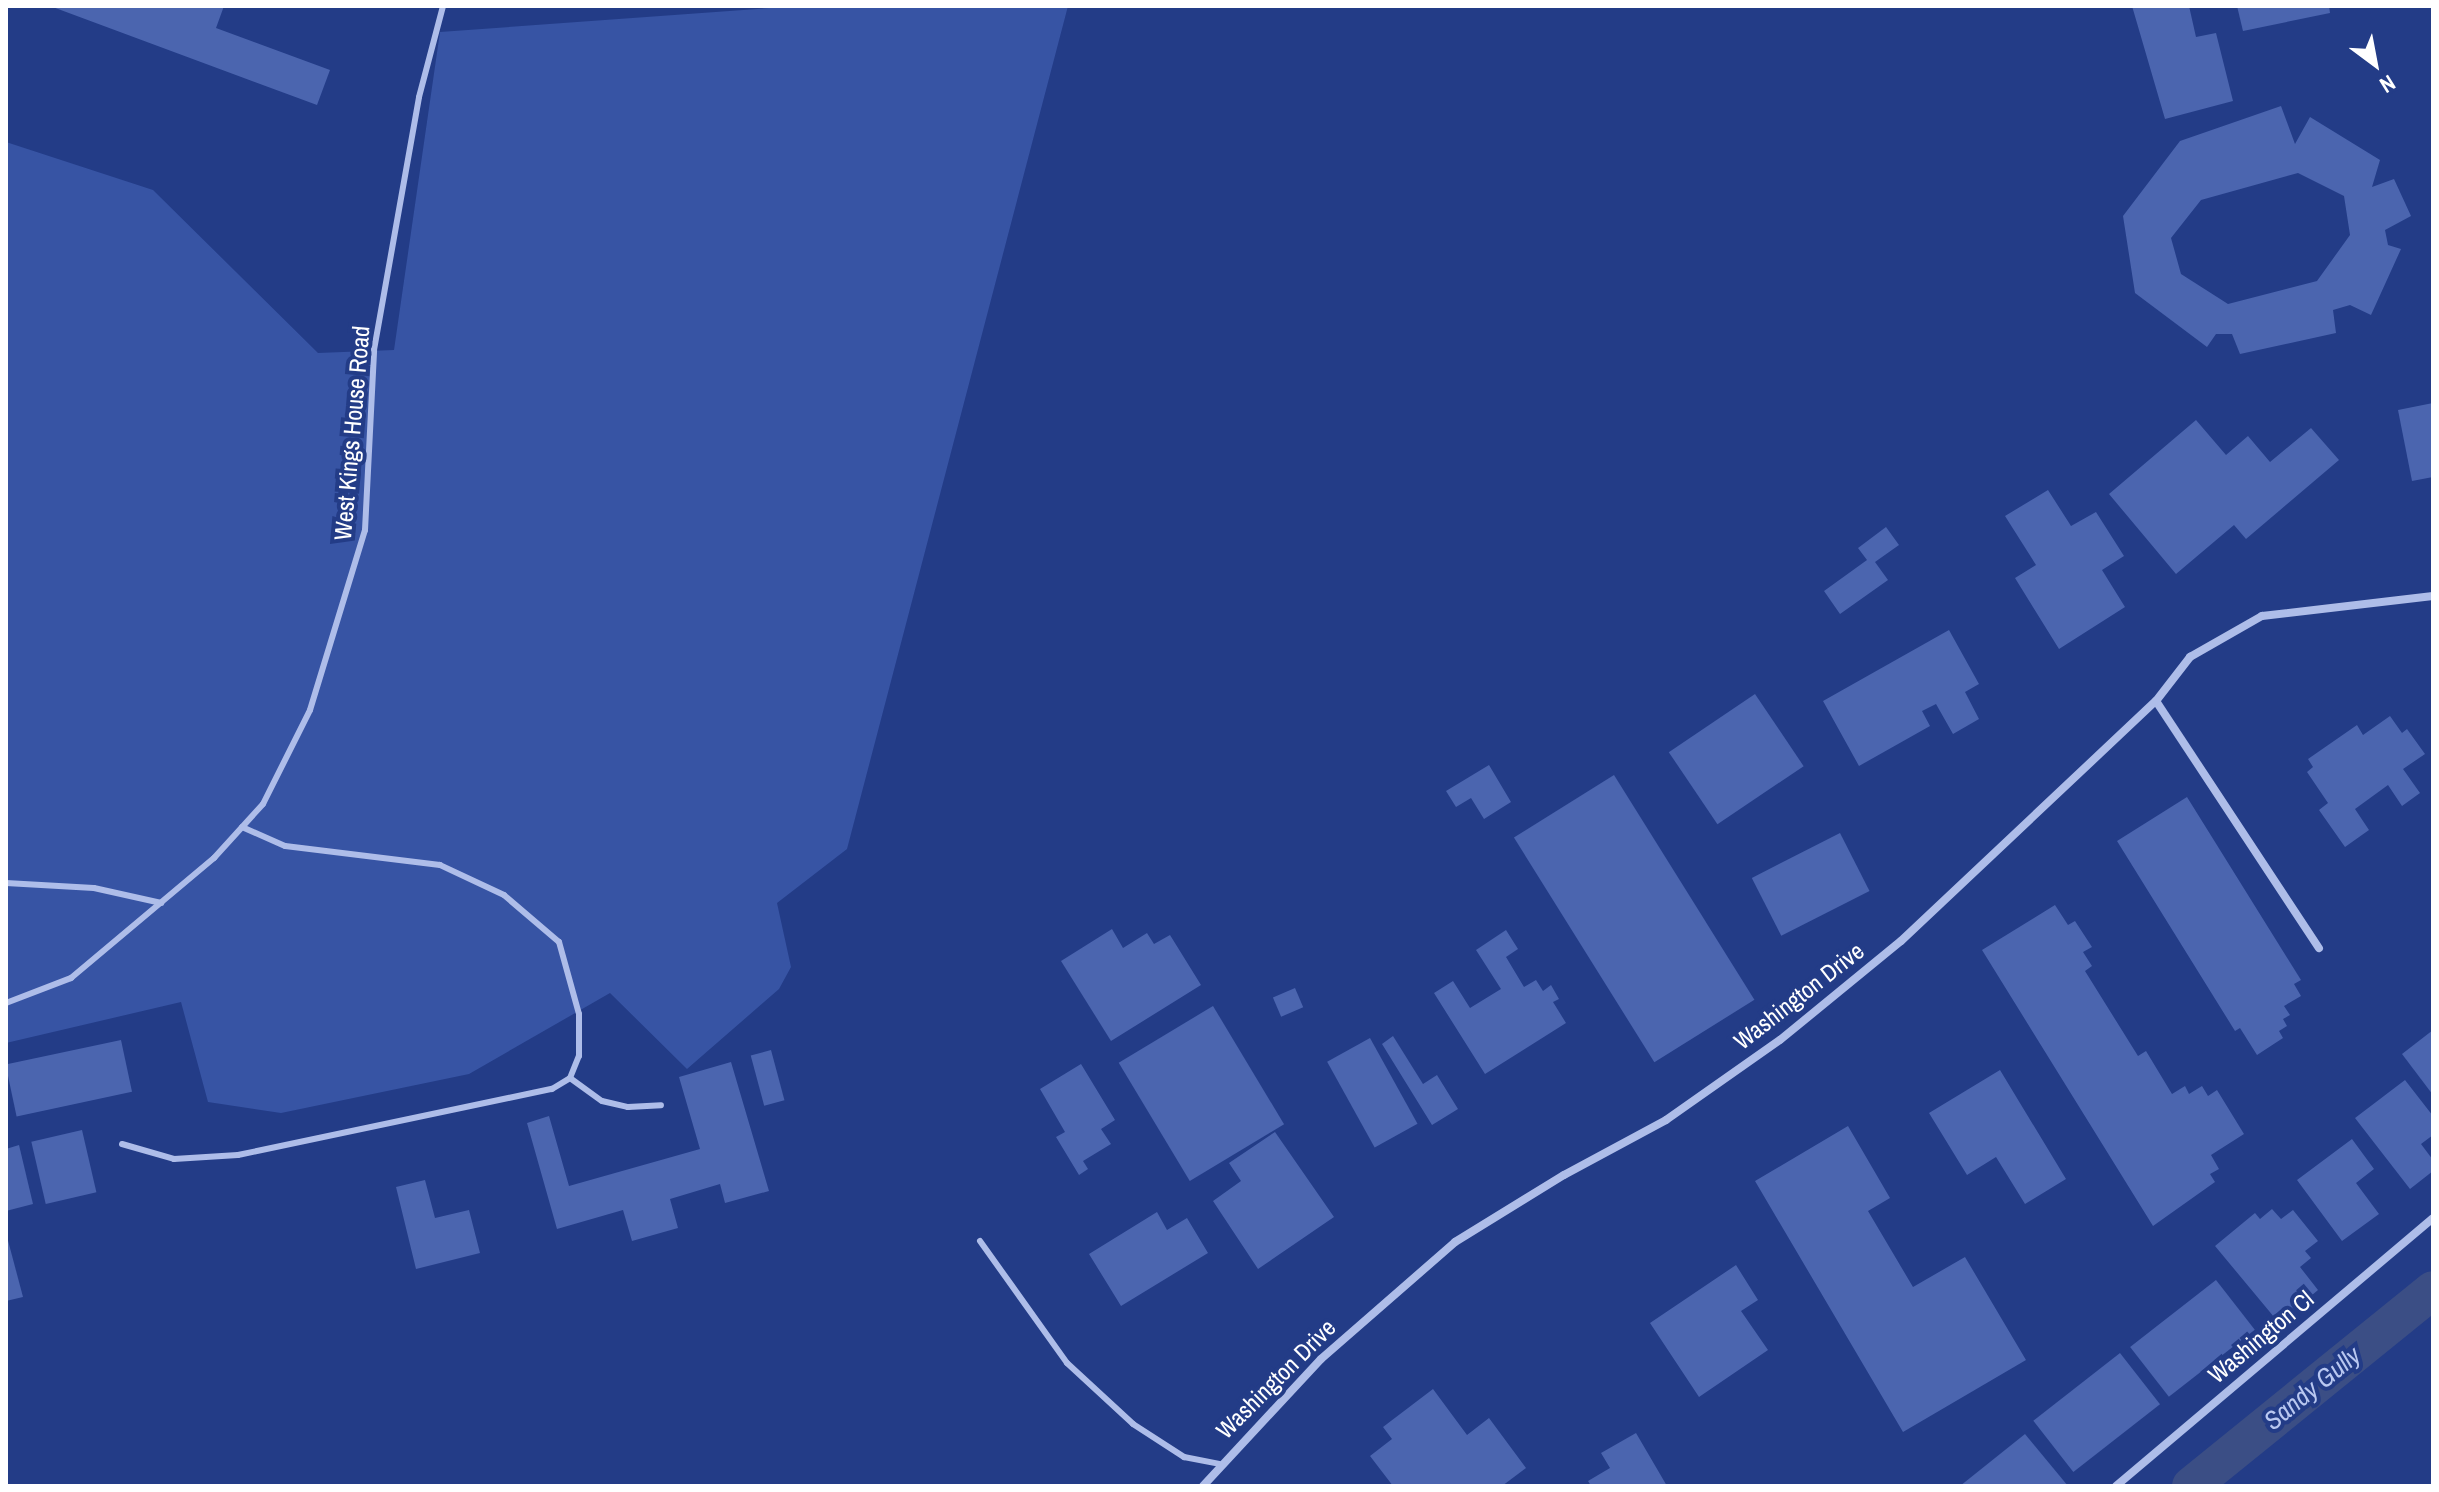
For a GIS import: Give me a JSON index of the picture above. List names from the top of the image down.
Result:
{
  "streets": {
    "street": ["Washington Drive", "Washington Cl"],
    "lane": ["West Kings House Road"]
  },
  "water": ["Sandy Gully"],
  "north": "bottom right"
}
